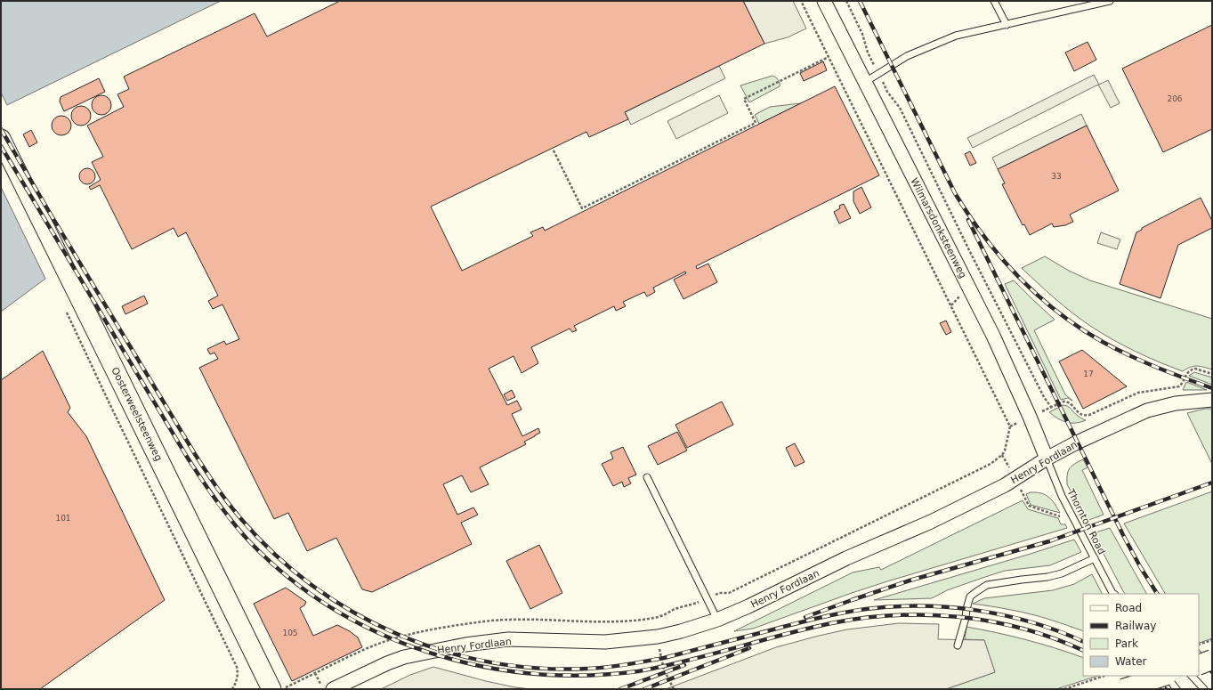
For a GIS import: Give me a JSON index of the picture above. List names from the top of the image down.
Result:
{
  "streets": {
    "main road": ["Oosterweelsteenweg"],
    "street": ["Wilmarsdonksteenweg", "Henry Fordlaan"],
    "lane": ["Thornton Road"]
  },
  "crossings": [
    ["Wilmarsdonksteenweg", "Henry Fordlaan"],
    ["Wilmarsdonksteenweg", "Thornton Road"],
    ["Henry Fordlaan", "Thornton Road"]
  ],
  "house_numbers": [
    "206",
    "33",
    "17",
    "101",
    "105"
  ],
  "legend": [
    "Road",
    "Railway",
    "Park",
    "Water"
  ]
}
